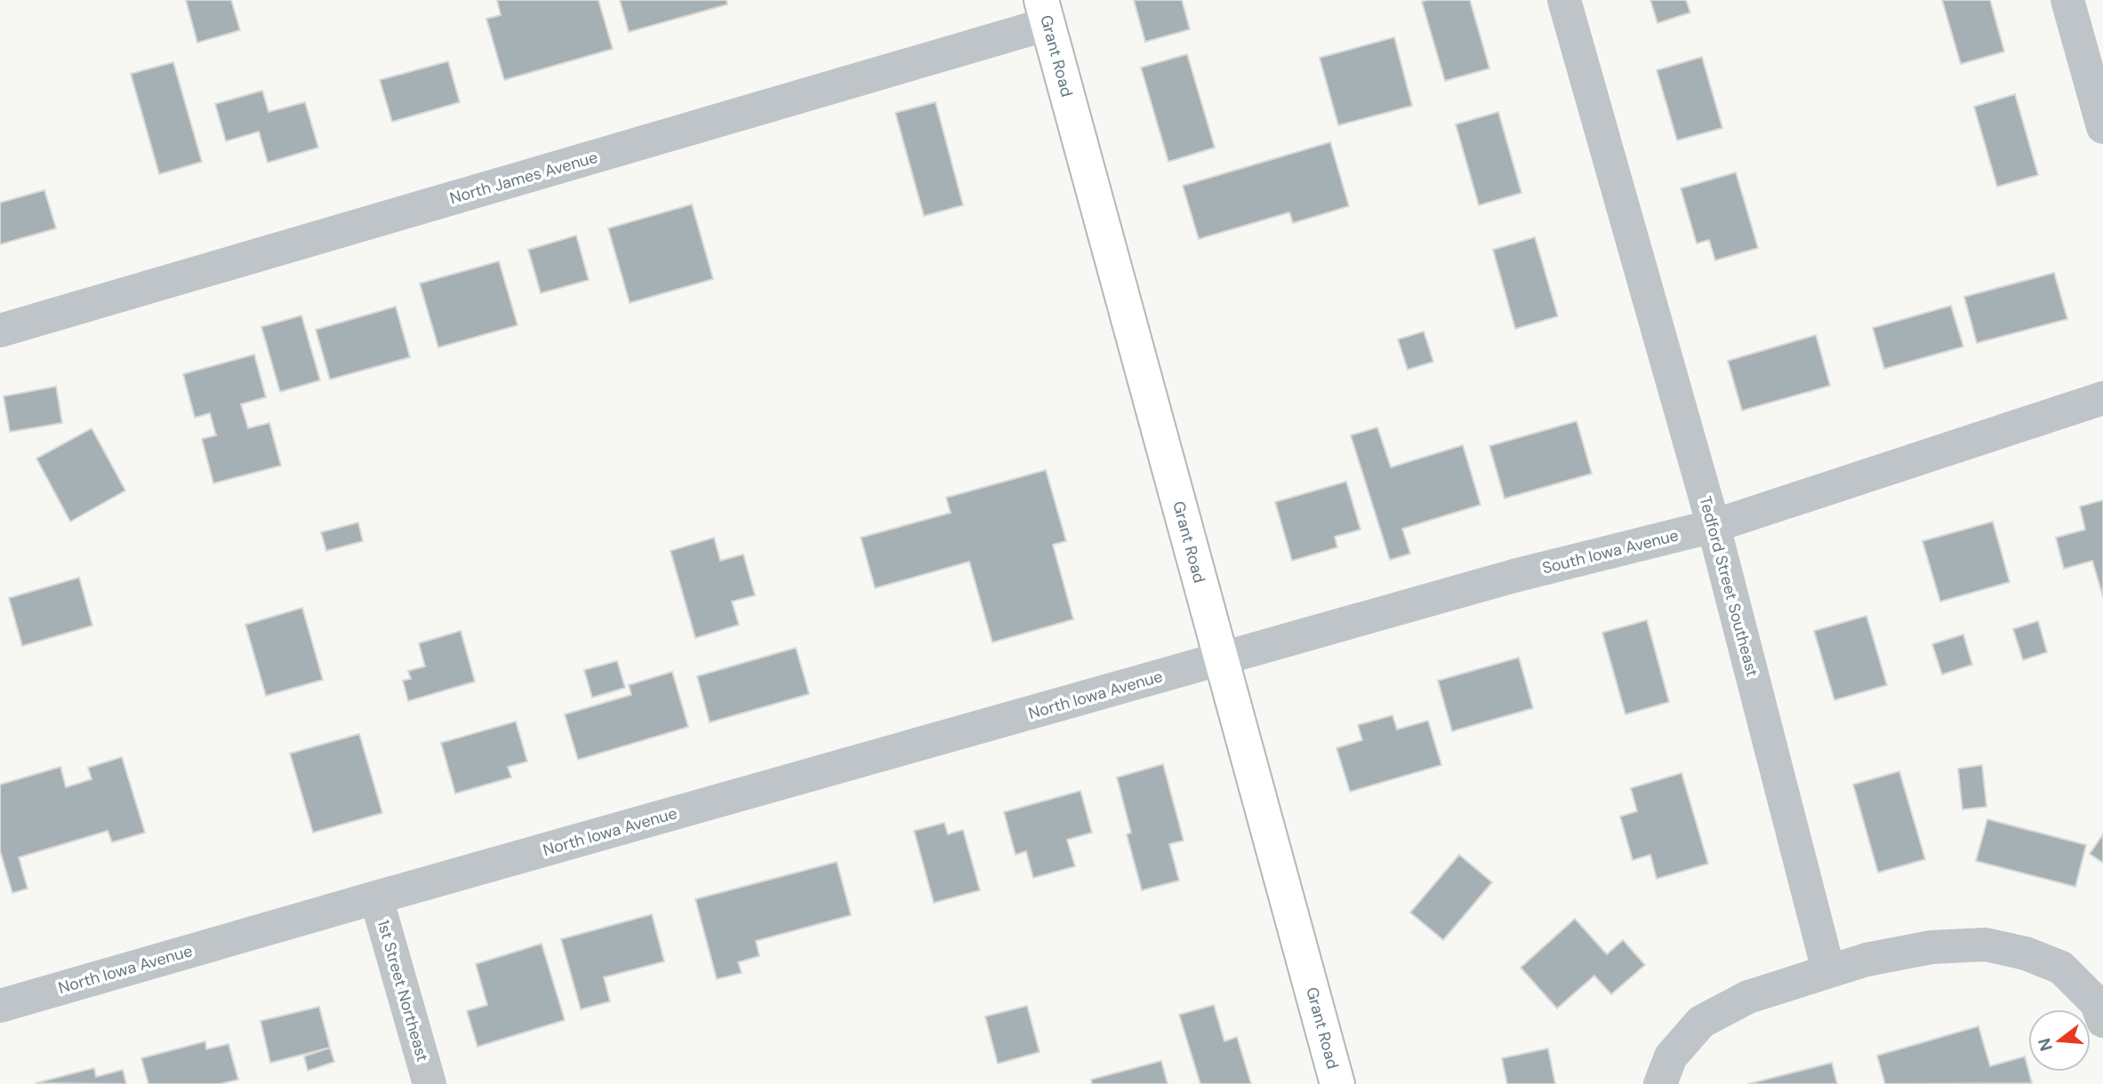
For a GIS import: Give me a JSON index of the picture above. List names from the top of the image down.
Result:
{
  "streets": {
    "main road": ["Grant Road"],
    "street": [
      "North James Avenue",
      "South Iowa Avenue",
      "Tedford Street Southeast",
      "North Iowa Avenue",
      "1st Street Northeast"
    ]
  },
  "crossings": [
    ["Grant Road", "North James Avenue"],
    ["Grant Road", "South Iowa Avenue"],
    ["Grant Road", "North Iowa Avenue"],
    ["South Iowa Avenue", "Tedford Street Southeast"],
    ["South Iowa Avenue", "North Iowa Avenue"],
    ["North Iowa Avenue", "1st Street Northeast"]
  ],
  "north": "left"
}
